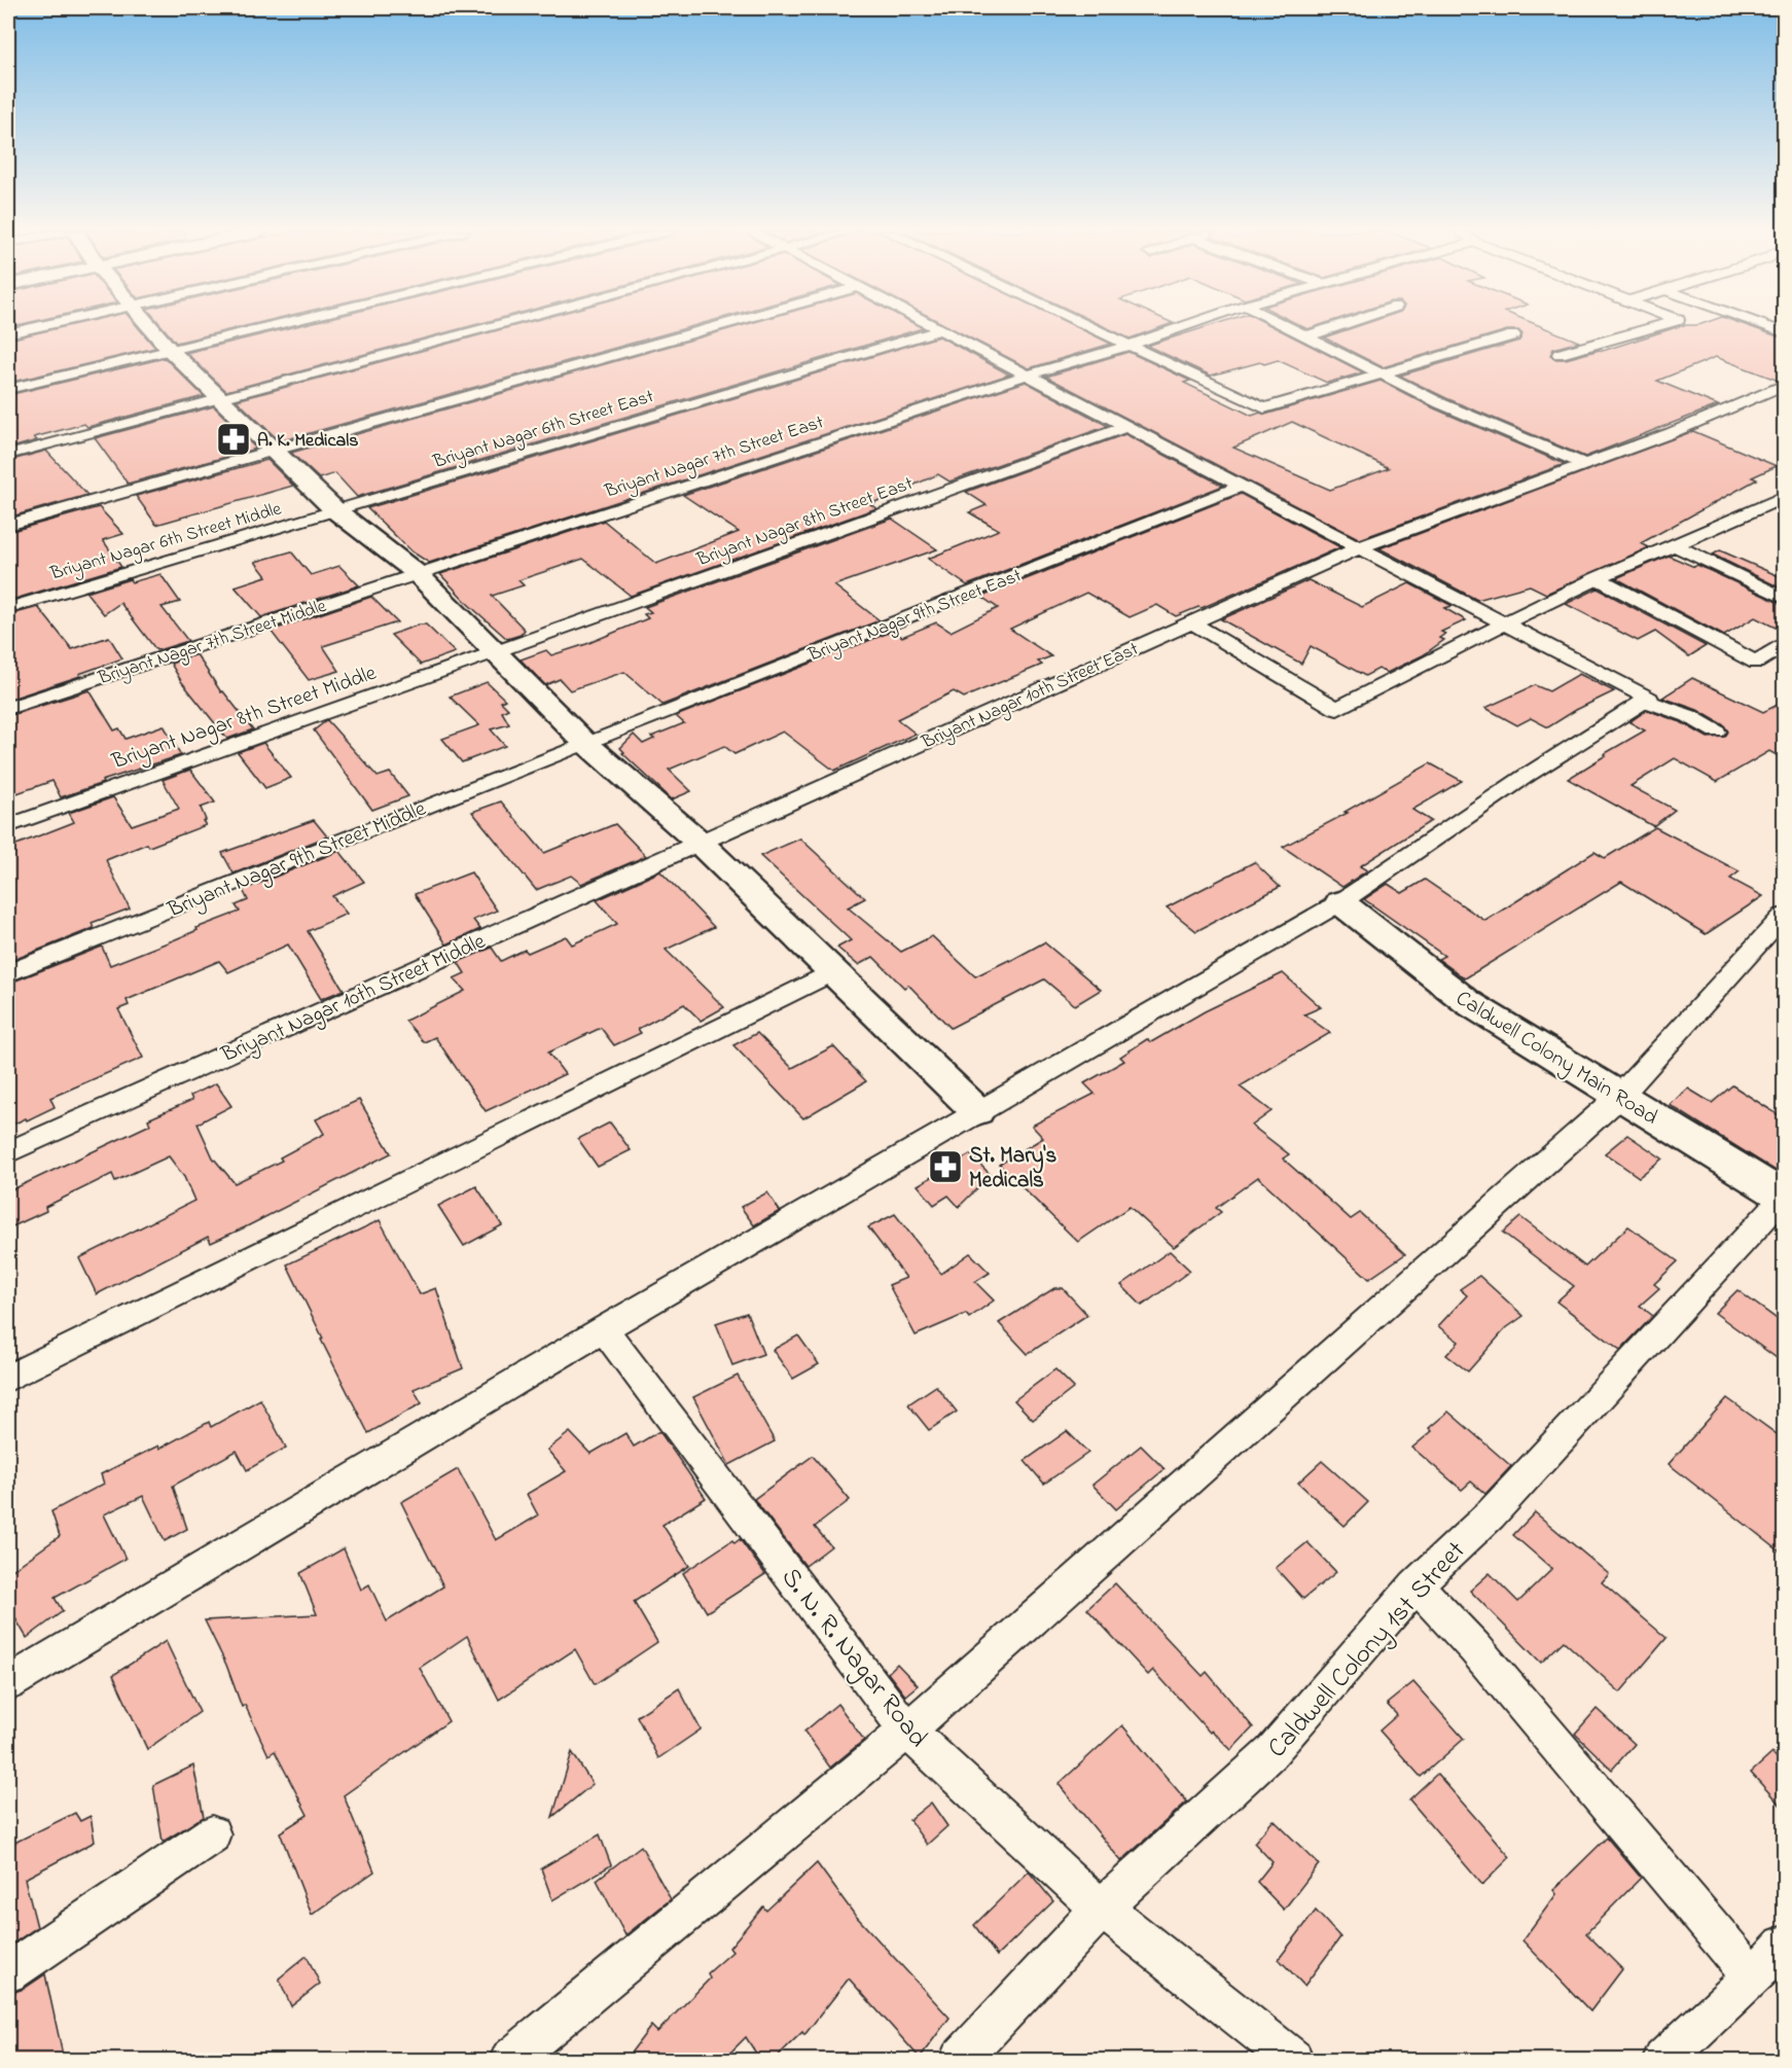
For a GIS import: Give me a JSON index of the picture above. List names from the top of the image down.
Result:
{
  "streets": {
    "street": [
      "Briyant Nagar 6th Street East",
      "Briyant Nagar 7th Street East",
      "Briyant Nagar 8th Street East",
      "Briyant Nagar 6th Street Middle",
      "Briyant Nagar 9th Street East",
      "Briyant Nagar 7th Street Middle",
      "Briyant Nagar 10th Street East",
      "Briyant Nagar 8th Street Middle",
      "Briyant Nagar 9th Street Middle",
      "Briyant Nagar 10th Street Middle",
      "Caldwell Colony Main Road",
      "Caldwell Colony 1st Street",
      "S. N. R. Nagar Road"
    ]
  },
  "crossings": [
    ["Briyant Nagar 6th Street East", "Briyant Nagar 6th Street Middle"],
    ["Briyant Nagar 7th Street East", "Briyant Nagar 7th Street Middle"],
    ["Briyant Nagar 8th Street East", "Briyant Nagar 8th Street Middle"],
    ["Briyant Nagar 9th Street East", "Briyant Nagar 9th Street Middle"],
    ["Briyant Nagar 10th Street East", "Briyant Nagar 10th Street Middle"],
    ["Caldwell Colony Main Road", "Caldwell Colony 1st Street"],
    ["Caldwell Colony 1st Street", "S. N. R. Nagar Road"]
  ],
  "places": {
    "pharmacy": ["A. K. Medicals", "St. Mary's Medicals"]
  }
}
